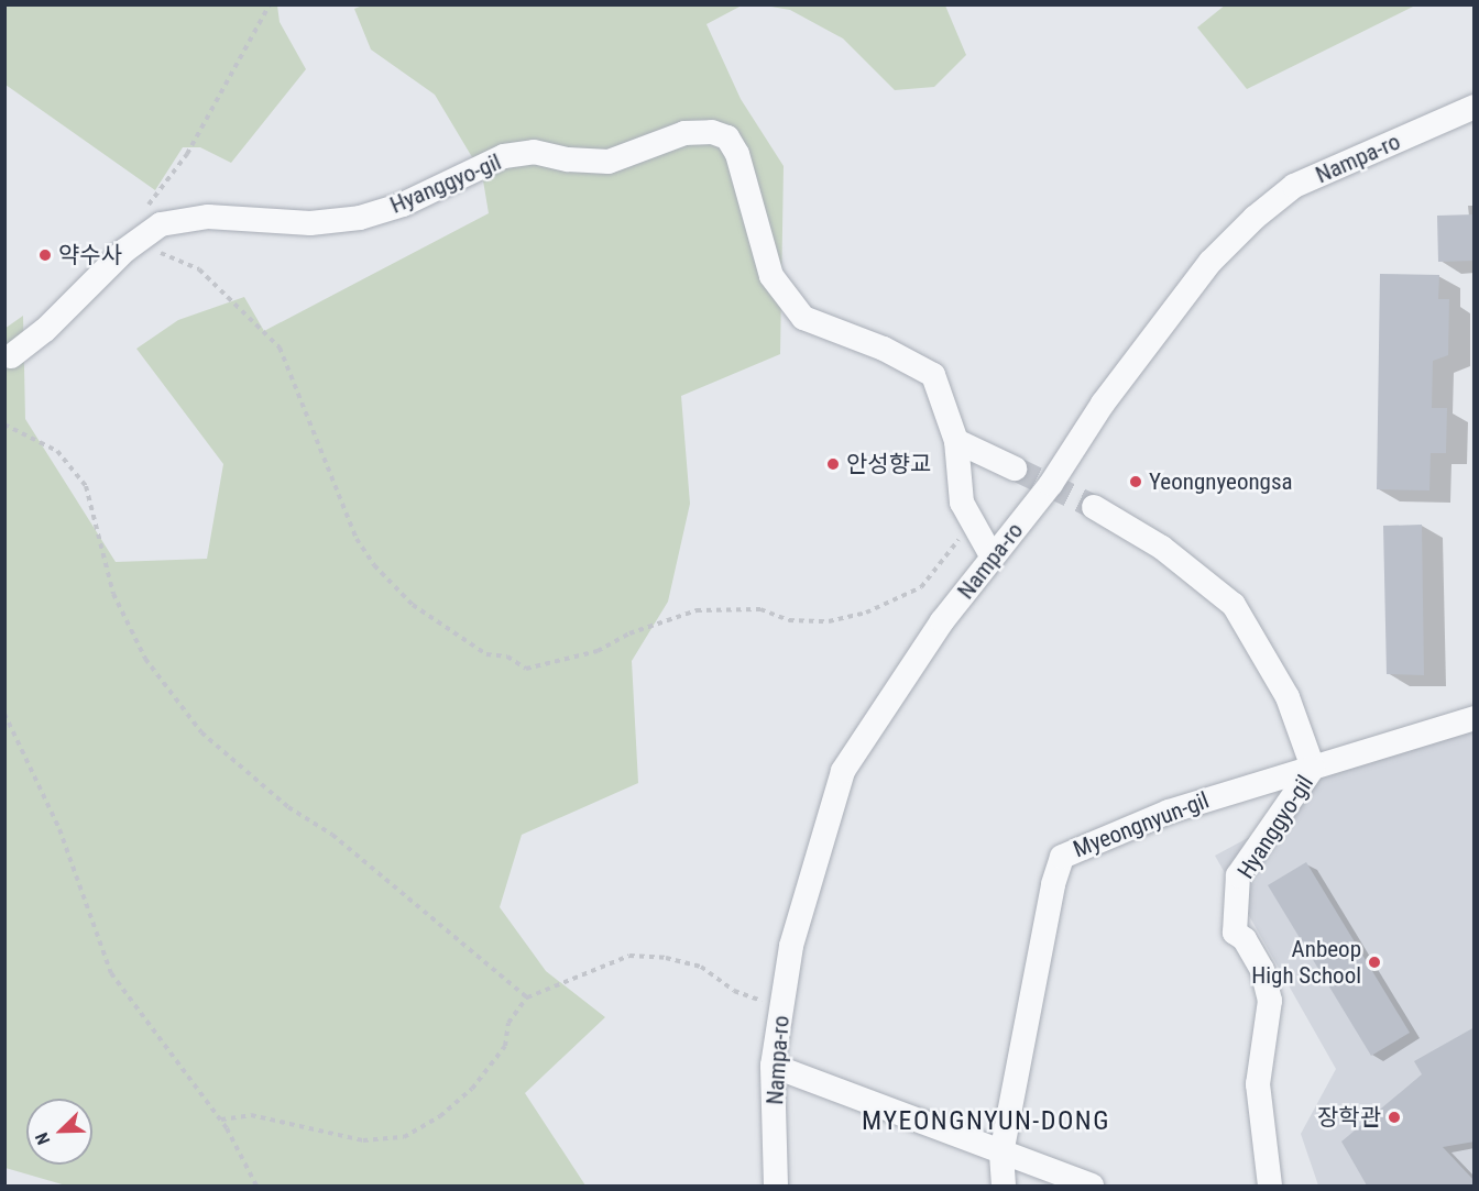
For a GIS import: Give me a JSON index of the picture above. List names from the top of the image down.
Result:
{
  "streets": {
    "street": ["Nampa-ro", "Hyanggyo-gil", "Myeongnyun-gil"]
  },
  "crossings": [
    ["Nampa-ro", "Hyanggyo-gil"],
    ["Hyanggyo-gil", "Myeongnyun-gil"]
  ],
  "districts": ["MYEONGNYUN-DONG"],
  "places": [
    "약수사",
    "안성향교",
    "Yeongnyeongsa",
    "Anbeop High School",
    "장학관"
  ],
  "north": "bottom left"
}
